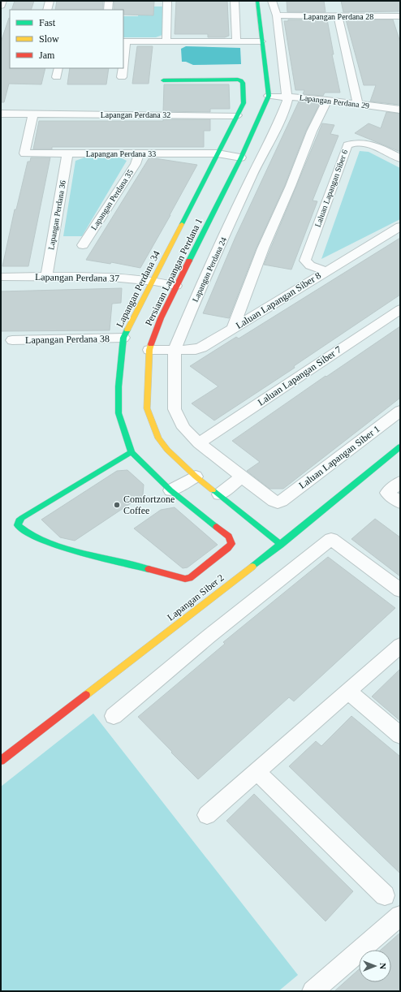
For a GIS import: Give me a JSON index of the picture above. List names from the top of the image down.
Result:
{
  "streets": {
    "street": [
      "Lapangan Perdana 28",
      "Lapangan Perdana 29",
      "Lapangan Perdana 32",
      "Lapangan Perdana 33",
      "Laluan Lapangan Siber 6",
      "Lapangan Perdana 35",
      "Lapangan Perdana 36",
      "Lapangan Perdana 24",
      "Persiaran Lapangan Perdana 1",
      "Lapangan Perdana 37",
      "Lapangan Perdana 34",
      "Laluan Lapangan Siber 8",
      "Lapangan Perdana 38",
      "Laluan Lapangan Siber 7",
      "Laluan Lapangan Siber 1",
      "Lapangan Siber 2"
    ]
  },
  "crossings": [
    ["Lapangan Perdana 28", "Lapangan Perdana 24"],
    ["Lapangan Perdana 29", "Lapangan Perdana 24"],
    ["Lapangan Perdana 29", "Persiaran Lapangan Perdana 1"],
    ["Lapangan Perdana 32", "Lapangan Perdana 33"],
    ["Lapangan Perdana 32", "Lapangan Perdana 34"],
    ["Lapangan Perdana 33", "Lapangan Perdana 35"],
    ["Lapangan Perdana 33", "Lapangan Perdana 36"],
    ["Lapangan Perdana 33", "Persiaran Lapangan Perdana 1"],
    ["Lapangan Perdana 33", "Lapangan Perdana 34"],
    ["Laluan Lapangan Siber 6", "Laluan Lapangan Siber 8"],
    ["Lapangan Perdana 36", "Lapangan Perdana 37"],
    ["Lapangan Perdana 24", "Laluan Lapangan Siber 8"],
    ["Lapangan Perdana 24", "Laluan Lapangan Siber 7"],
    ["Lapangan Perdana 24", "Laluan Lapangan Siber 1"],
    ["Persiaran Lapangan Perdana 1", "Lapangan Perdana 37"],
    ["Persiaran Lapangan Perdana 1", "Laluan Lapangan Siber 8"],
    ["Persiaran Lapangan Perdana 1", "Lapangan Siber 2"],
    ["Lapangan Perdana 37", "Lapangan Perdana 34"],
    ["Lapangan Perdana 34", "Lapangan Perdana 38"]
  ],
  "places": ["Comfortzone Coffee"],
  "legend": ["Fast", "Slow", "Jam"],
  "north": "right"
}
